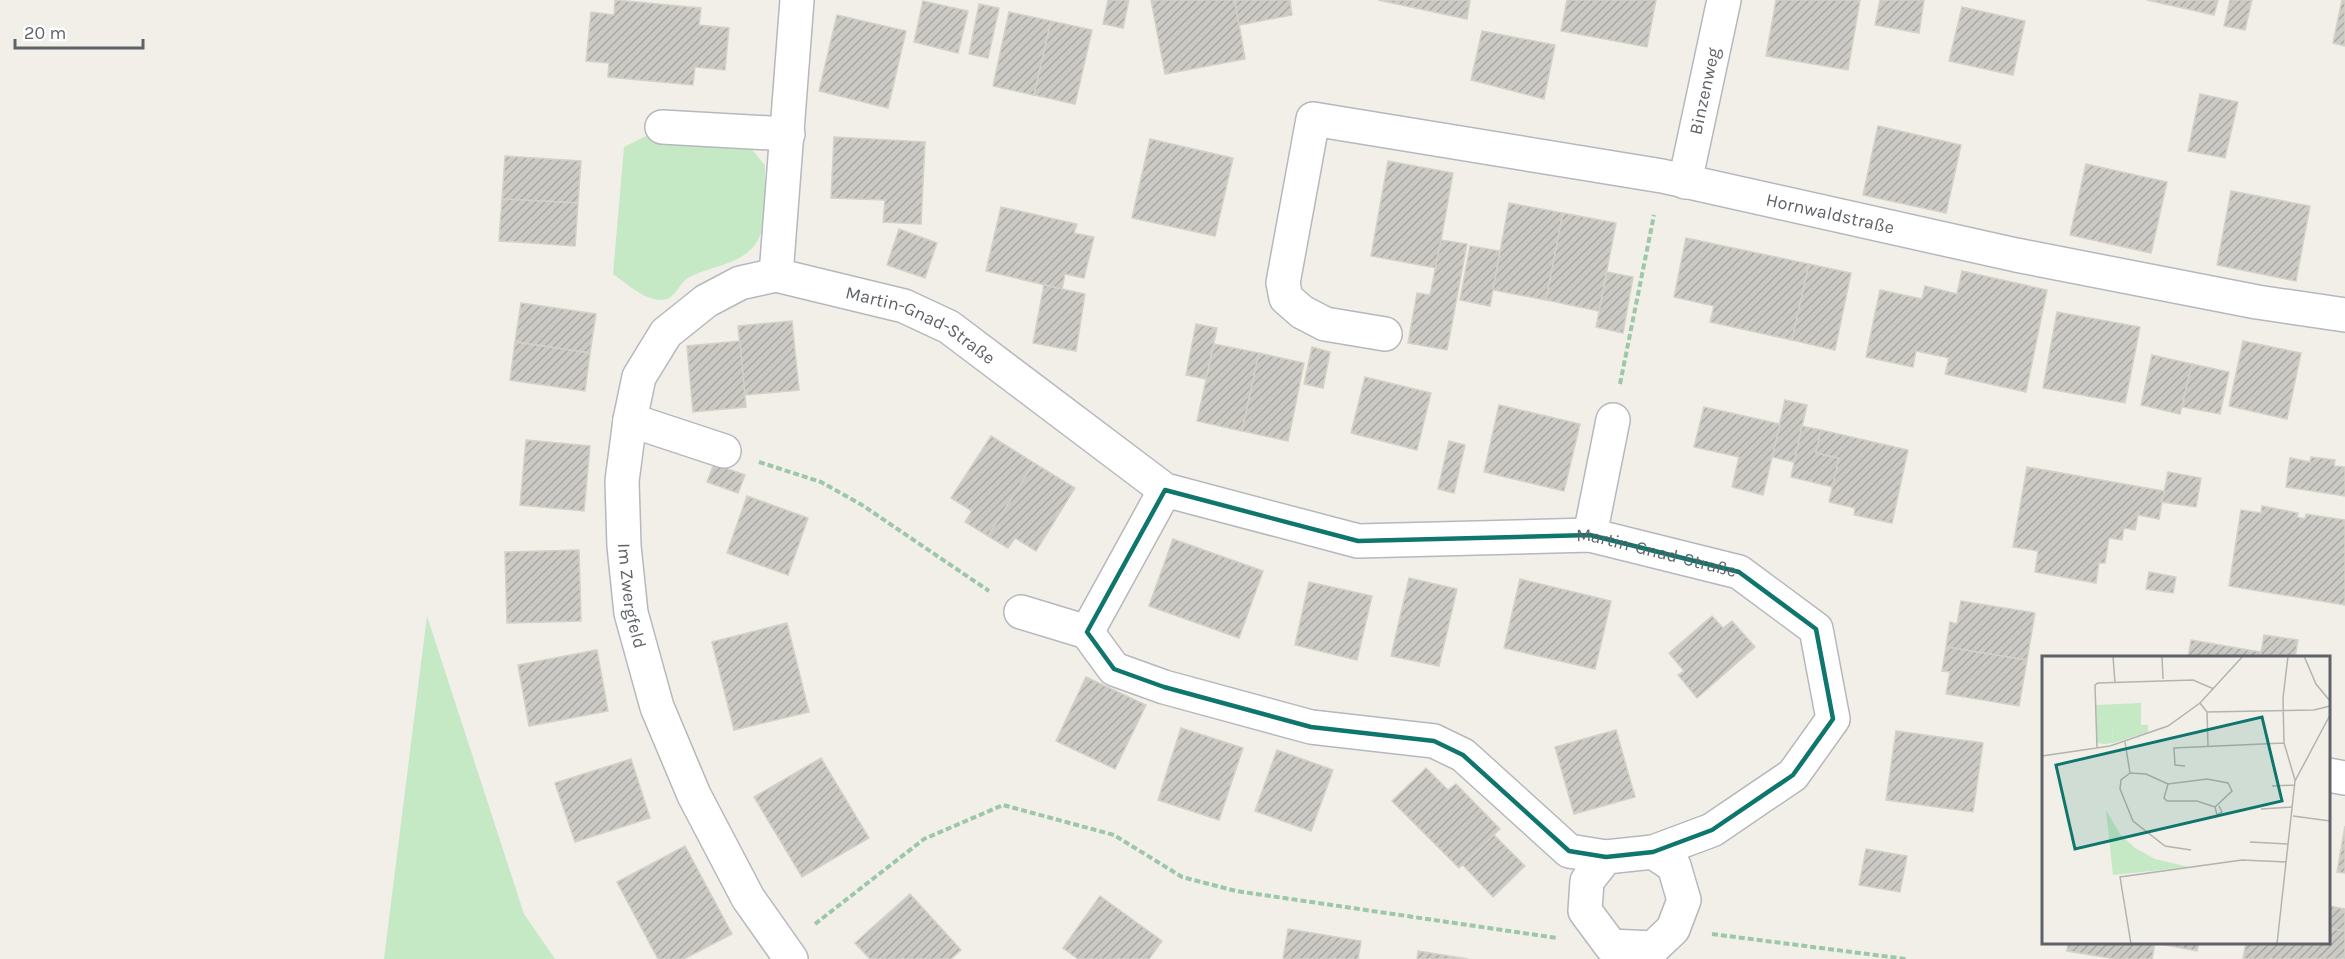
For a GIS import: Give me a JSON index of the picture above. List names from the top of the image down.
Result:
{
  "streets": {
    "street": [
      "Binzenweg",
      "Hornwaldstraße",
      "Martin-Gnad-Straße",
      "Im Zwergfeld"
    ]
  },
  "crossings": [
    ["Binzenweg", "Hornwaldstraße"],
    ["Martin-Gnad-Straße", "Im Zwergfeld"]
  ],
  "scale_bar": "20 m"
}
